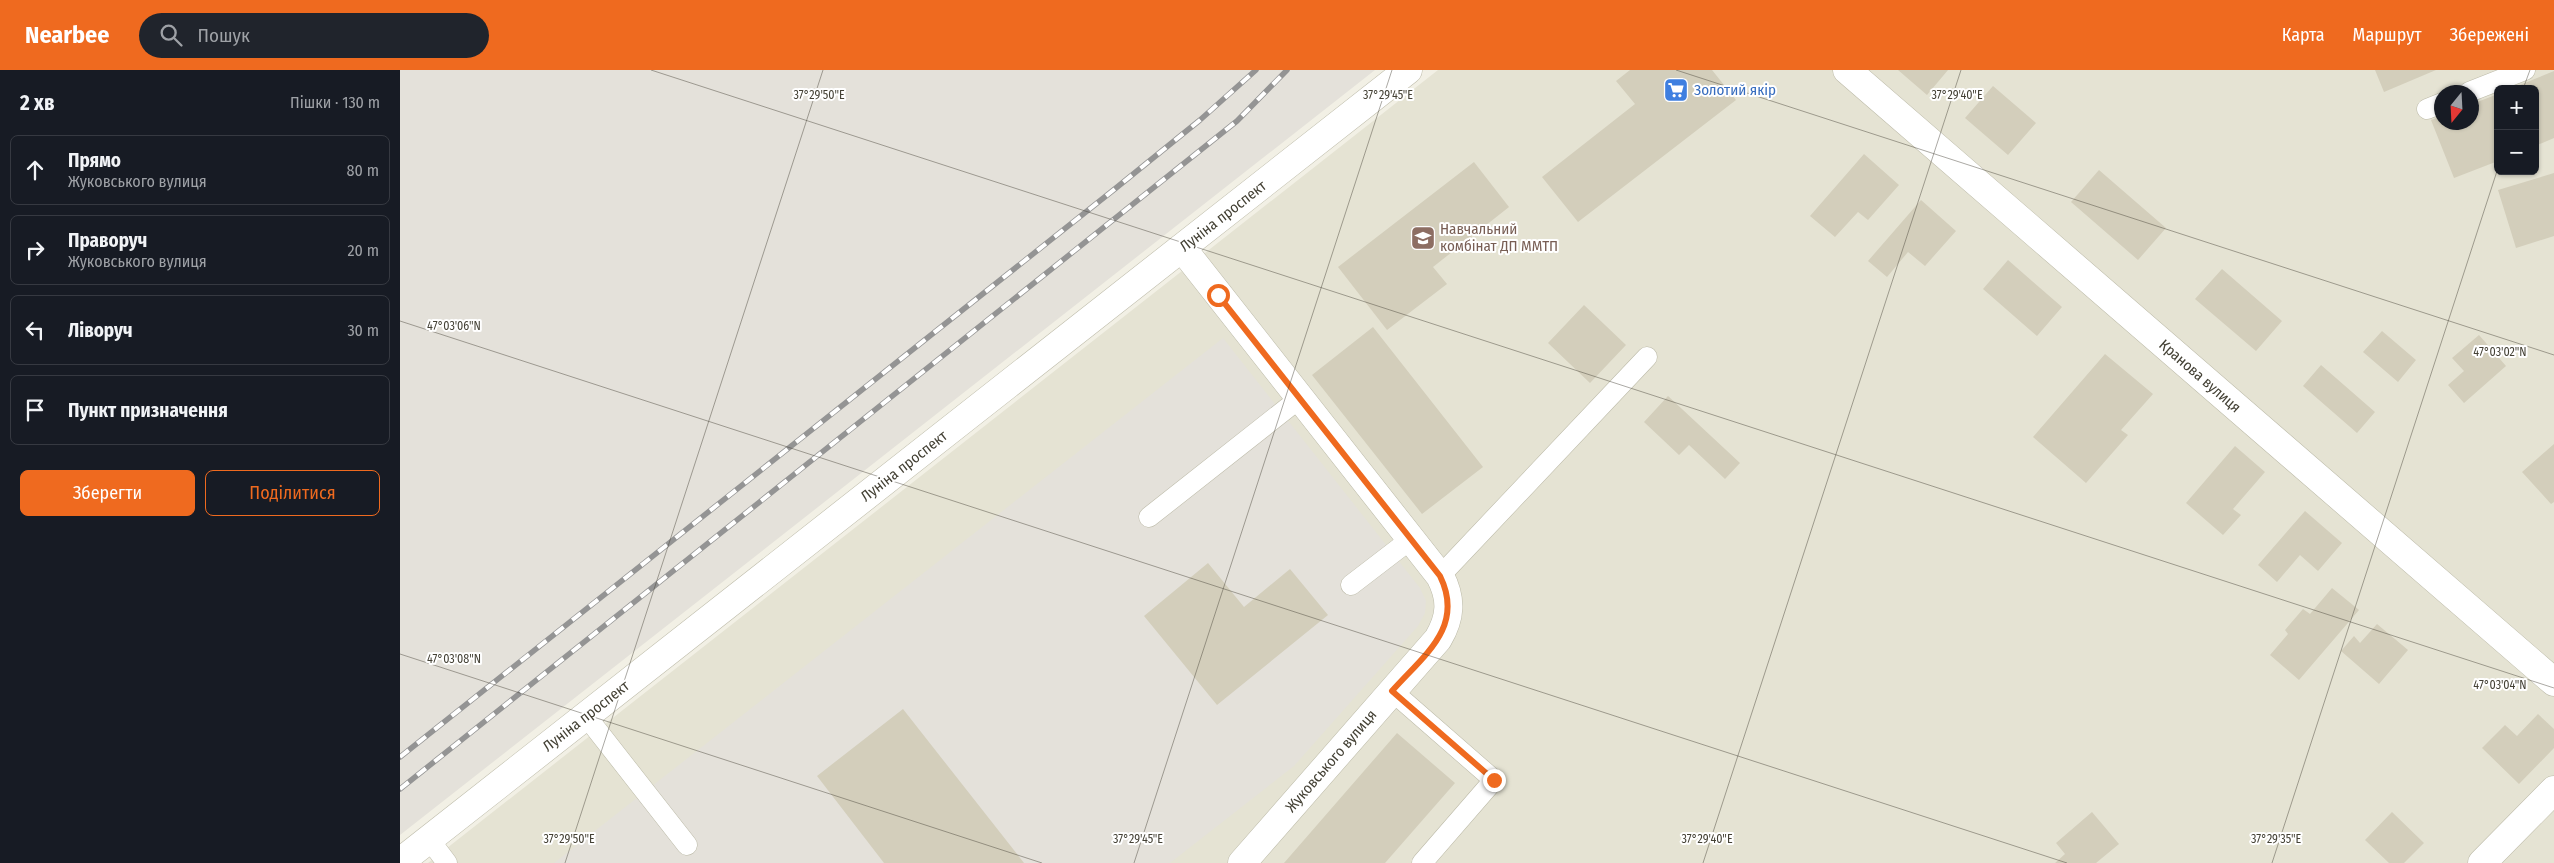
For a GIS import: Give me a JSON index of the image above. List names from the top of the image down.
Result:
{
  "streets": {
    "street": ["Луніна проспект", "Кранова вулиця", "Жуковського вулиця"]
  },
  "crossings": [
    ["Луніна проспект", "Жуковського вулиця"]
  ],
  "places": {
    "supermarket": ["Золотий якір"],
    "school or university": ["Навчальний комбінат ДП ММТП"]
  },
  "north": "bottom",
  "page": {
    "header": "Nearbee",
    "search": "Пошук",
    "nav": ["Карта", "Маршрут", "Збережені"],
    "heading": ["2 хв", "Пішки · 130 m"],
    "map_buttons": ["+", "−"],
    "list": [
      ["Прямо", "Жуковського вулиця", "80 m"],
      ["Праворуч", "Жуковського вулиця", "20 m"],
      ["Ліворуч", "30 m"],
      "Пункт призначення"
    ],
    "buttons": ["Зберегти", "Поділитися"]
  },
  "coordinates": [
    "37°29'50\"E",
    "37°29'45\"E",
    "37°29'40\"E",
    "47°03'06\"N",
    "47°03'02\"N",
    "47°03'08\"N",
    "47°03'04\"N",
    "37°29'35\"E"
  ]
}
